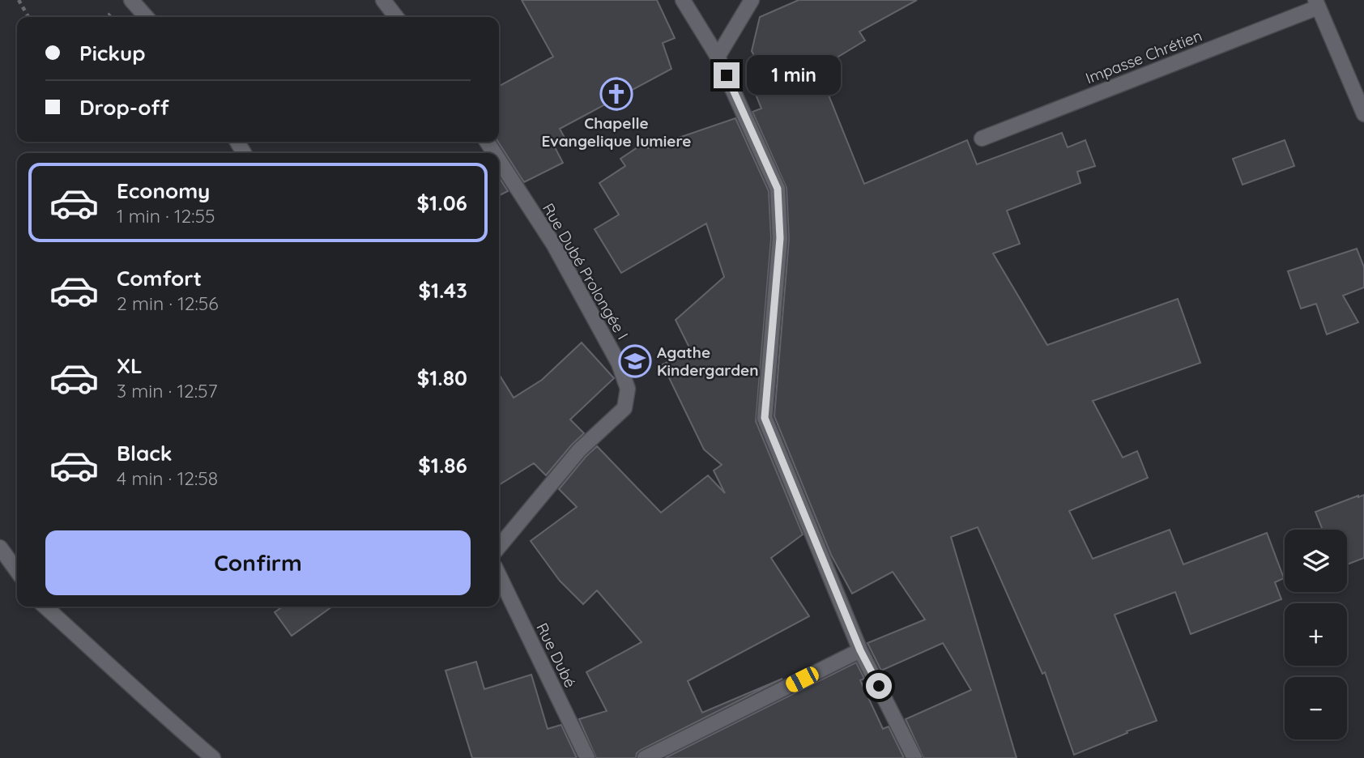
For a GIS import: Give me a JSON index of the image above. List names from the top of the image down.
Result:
{
  "streets": {
    "street": ["Impasse Chrétien", "Rue Dubé Prolongée I", "Rue Dubé"]
  },
  "places": {
    "church": ["Chapelle Evangelique lumiere"],
    "school or university": ["Agathe Kindergarden"]
  },
  "page": {
    "banner": ["Pickup", "Drop-off"],
    "bubble": "1 min",
    "list": [
      {
        "name": "Economy",
        "note": "1 min · 12:55",
        "value": "$1.06"
      },
      {
        "name": "Comfort",
        "note": "2 min · 12:56",
        "value": "$1.43"
      },
      {
        "name": "XL",
        "note": "3 min · 12:57",
        "value": "$1.80"
      },
      {
        "name": "Black",
        "note": "4 min · 12:58",
        "value": "$1.86"
      }
    ],
    "buttons": "Confirm",
    "map_buttons": ["+", "−"]
  }
}
